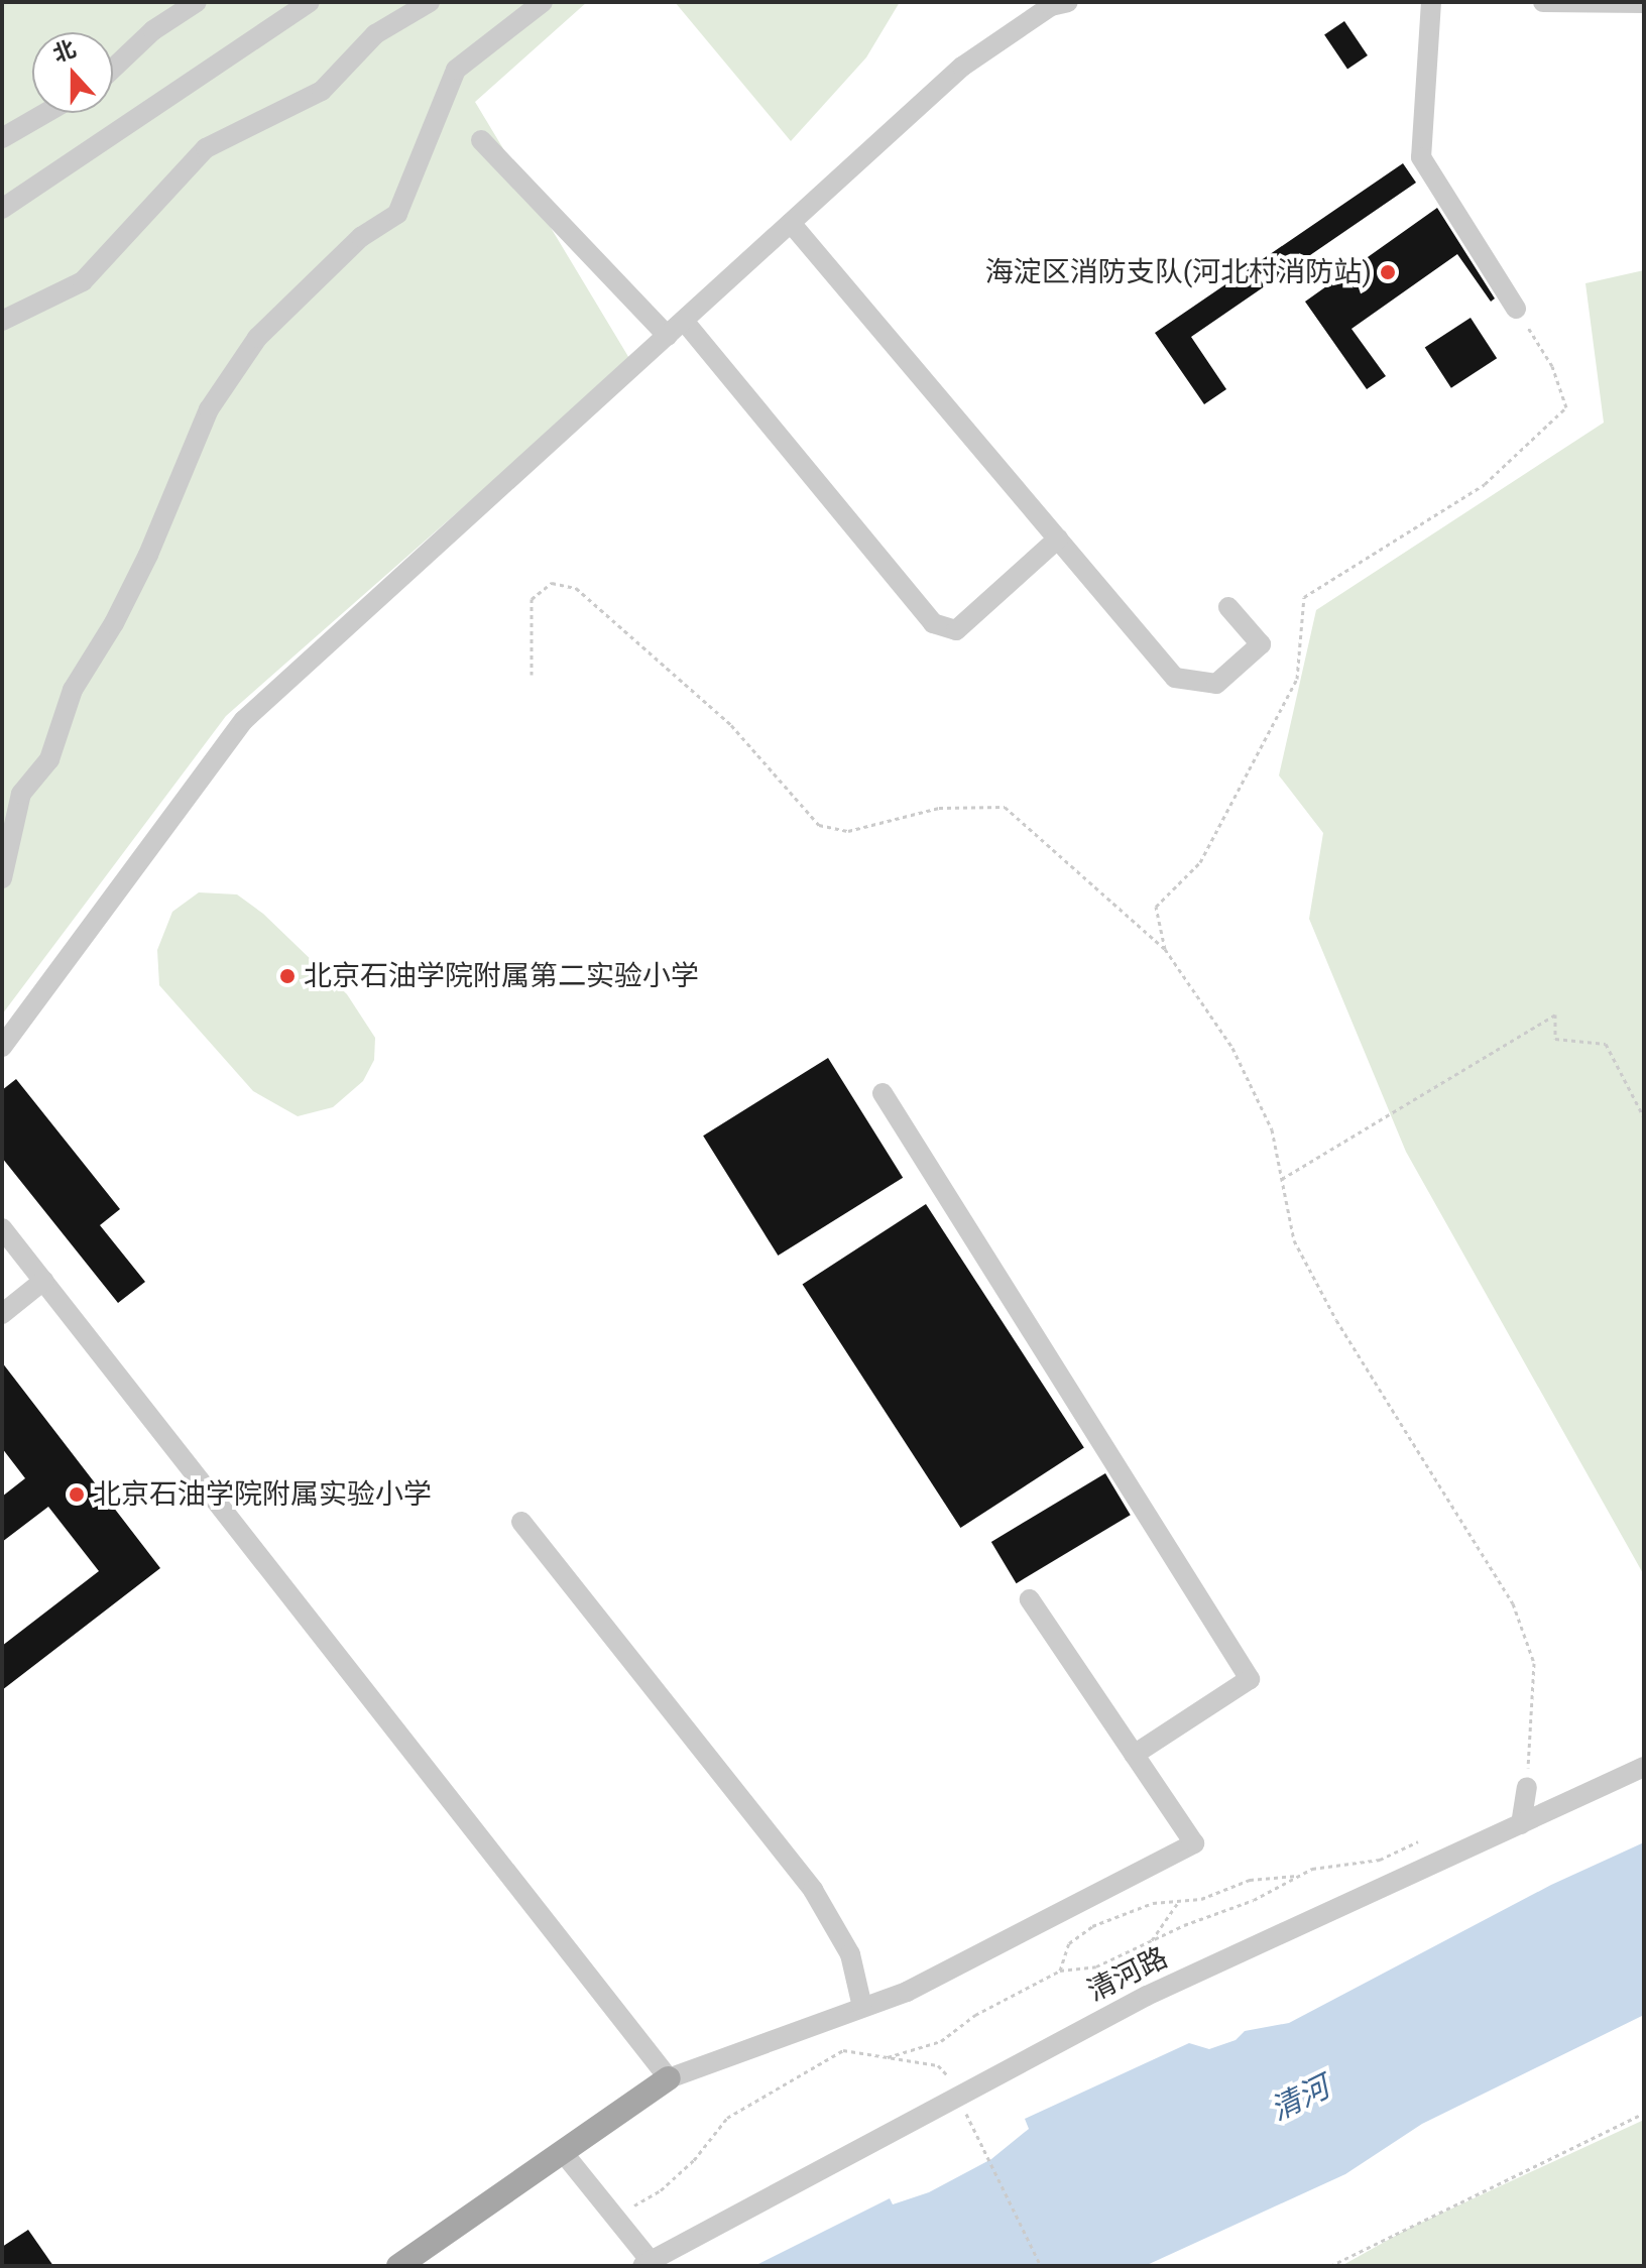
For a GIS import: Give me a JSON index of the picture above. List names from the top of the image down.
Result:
{
  "streets": {
    "street": ["清河路"]
  },
  "water": ["清河"],
  "places": ["海淀区消防支队(河北村消防站)", "北京石油学院附属第二实验小学", "北京石油学院附属实验小学"],
  "north": "top"
}
